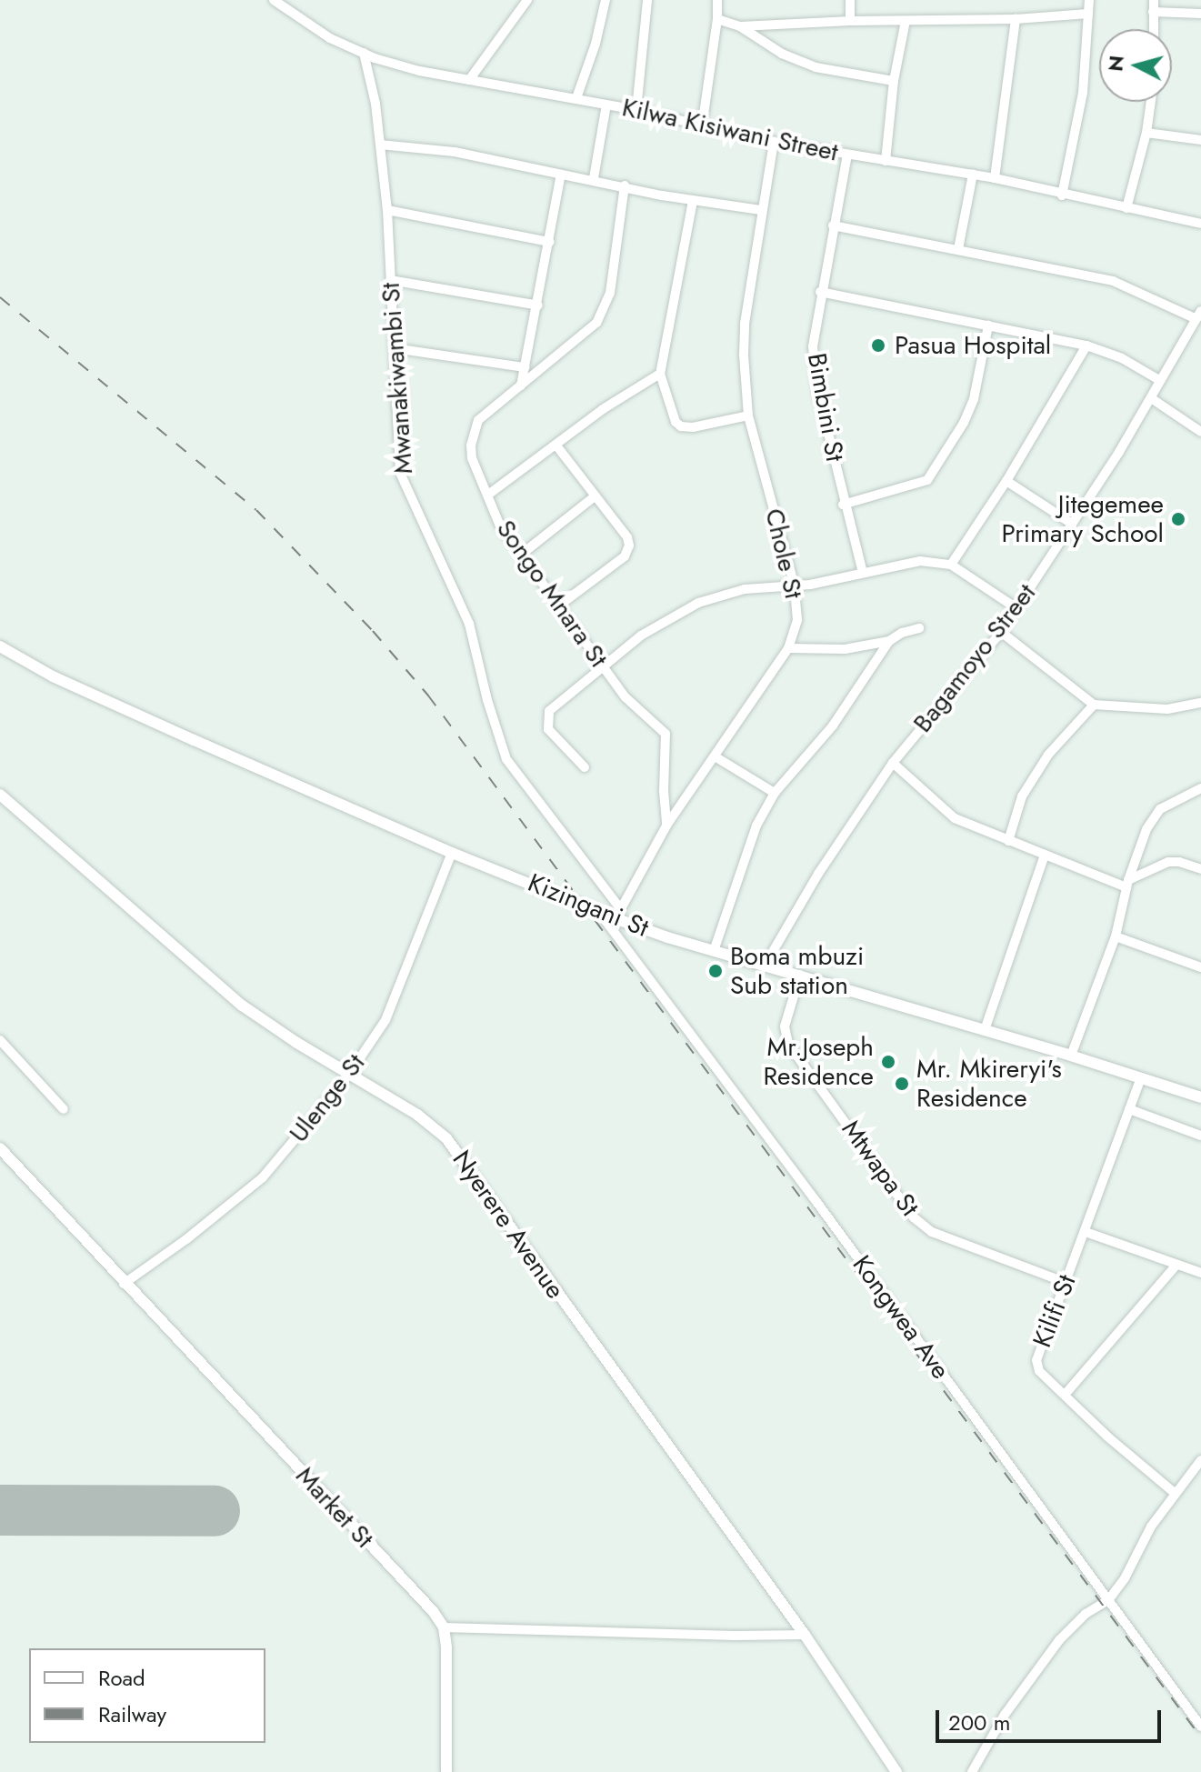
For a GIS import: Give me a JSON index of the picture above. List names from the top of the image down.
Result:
{
  "streets": {
    "street": [
      "Kilwa Kisiwani Street",
      "Mwanakiwambi St",
      "Bimbini St",
      "Chole St",
      "Songo Mnara St",
      "Bagamoyo Street",
      "Kizingani St",
      "Ulenge St",
      "Mtwapa St",
      "Nyerere Avenue",
      "Kilifi St",
      "Kongwea Ave",
      "Market St"
    ]
  },
  "crossings": [
    ["Kilwa Kisiwani Street", "Mwanakiwambi St"],
    ["Kilwa Kisiwani Street", "Bimbini St"],
    ["Kilwa Kisiwani Street", "Chole St"],
    ["Mwanakiwambi St", "Chole St"],
    ["Mwanakiwambi St", "Kizingani St"],
    ["Chole St", "Songo Mnara St"],
    ["Chole St", "Kizingani St"],
    ["Bagamoyo Street", "Kizingani St"],
    ["Kizingani St", "Ulenge St"],
    ["Kizingani St", "Mtwapa St"],
    ["Kizingani St", "Kilifi St"],
    ["Kizingani St", "Kongwea Ave"],
    ["Ulenge St", "Nyerere Avenue"],
    ["Ulenge St", "Market St"],
    ["Mtwapa St", "Kilifi St"]
  ],
  "places": [
    "Pasua Hospital",
    "Jitegemee Primary School",
    "Boma mbuzi Sub station",
    "Mr.Joseph Residence",
    "Mr. Mkireryi's Residence"
  ],
  "legend": ["Road", "Railway"],
  "scale_bar": "200 m",
  "north": "left"
}
